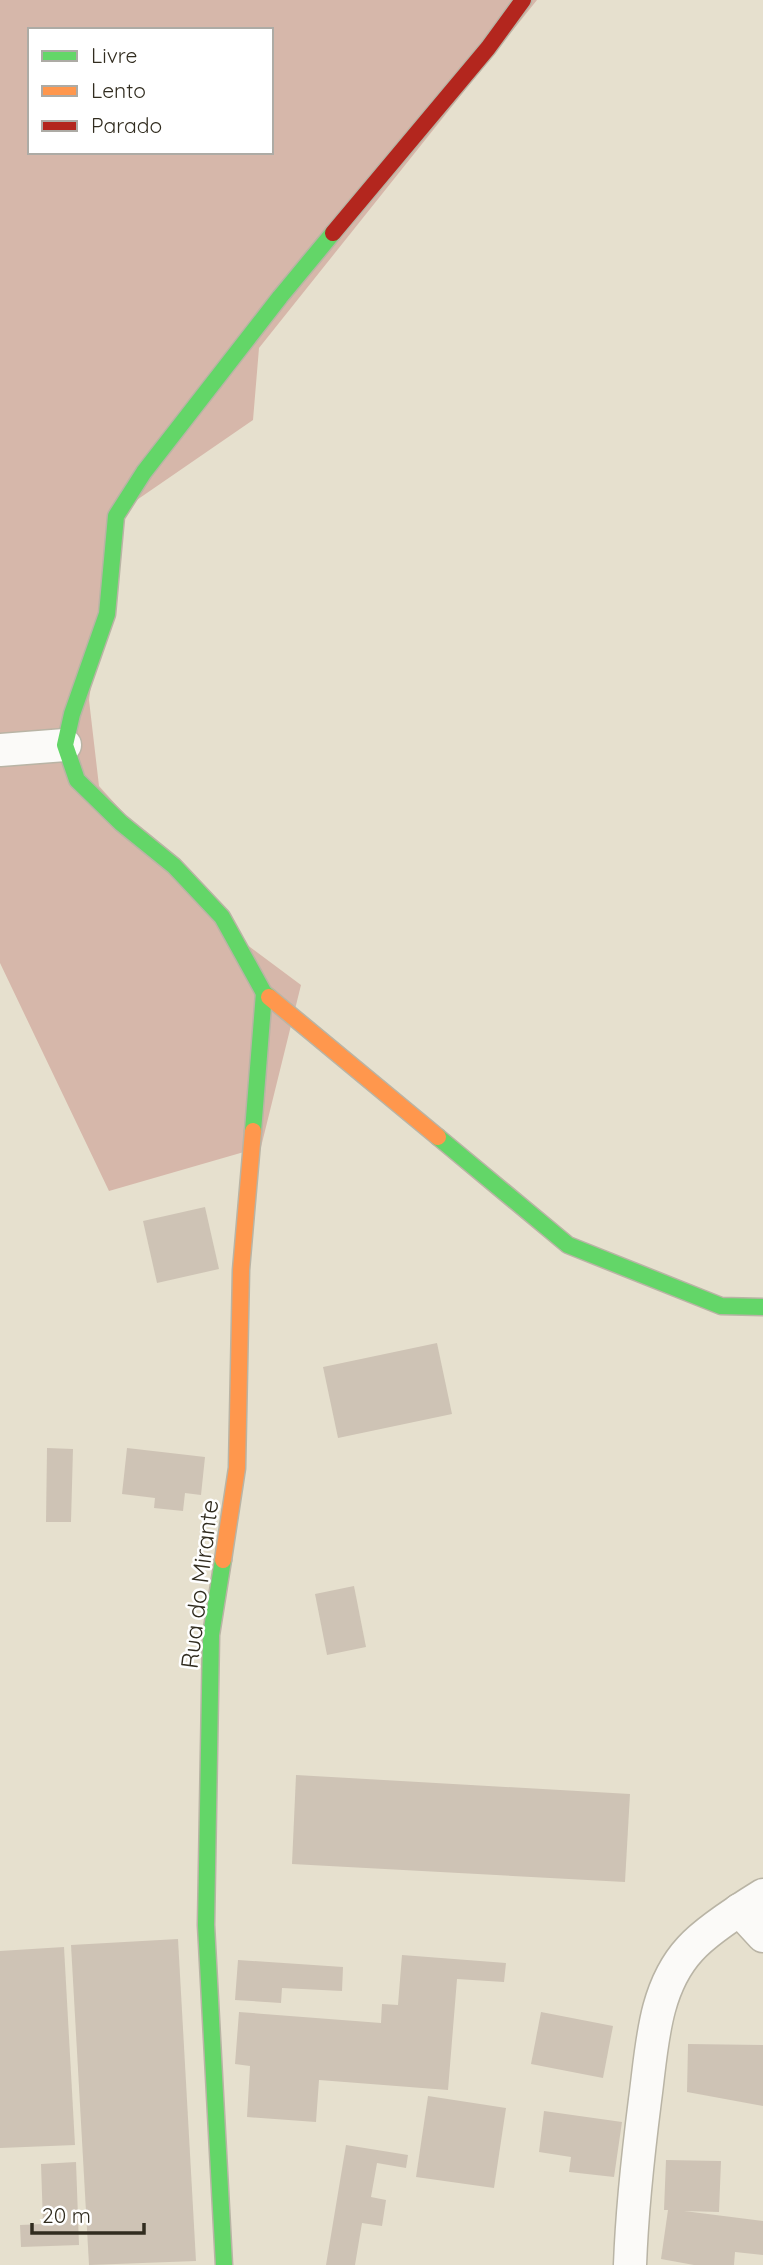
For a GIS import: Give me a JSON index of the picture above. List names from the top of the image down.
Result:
{
  "streets": {
    "street": ["Rua do Mirante"]
  },
  "legend": ["Livre", "Lento", "Parado"],
  "scale_bar": "20 m"
}
